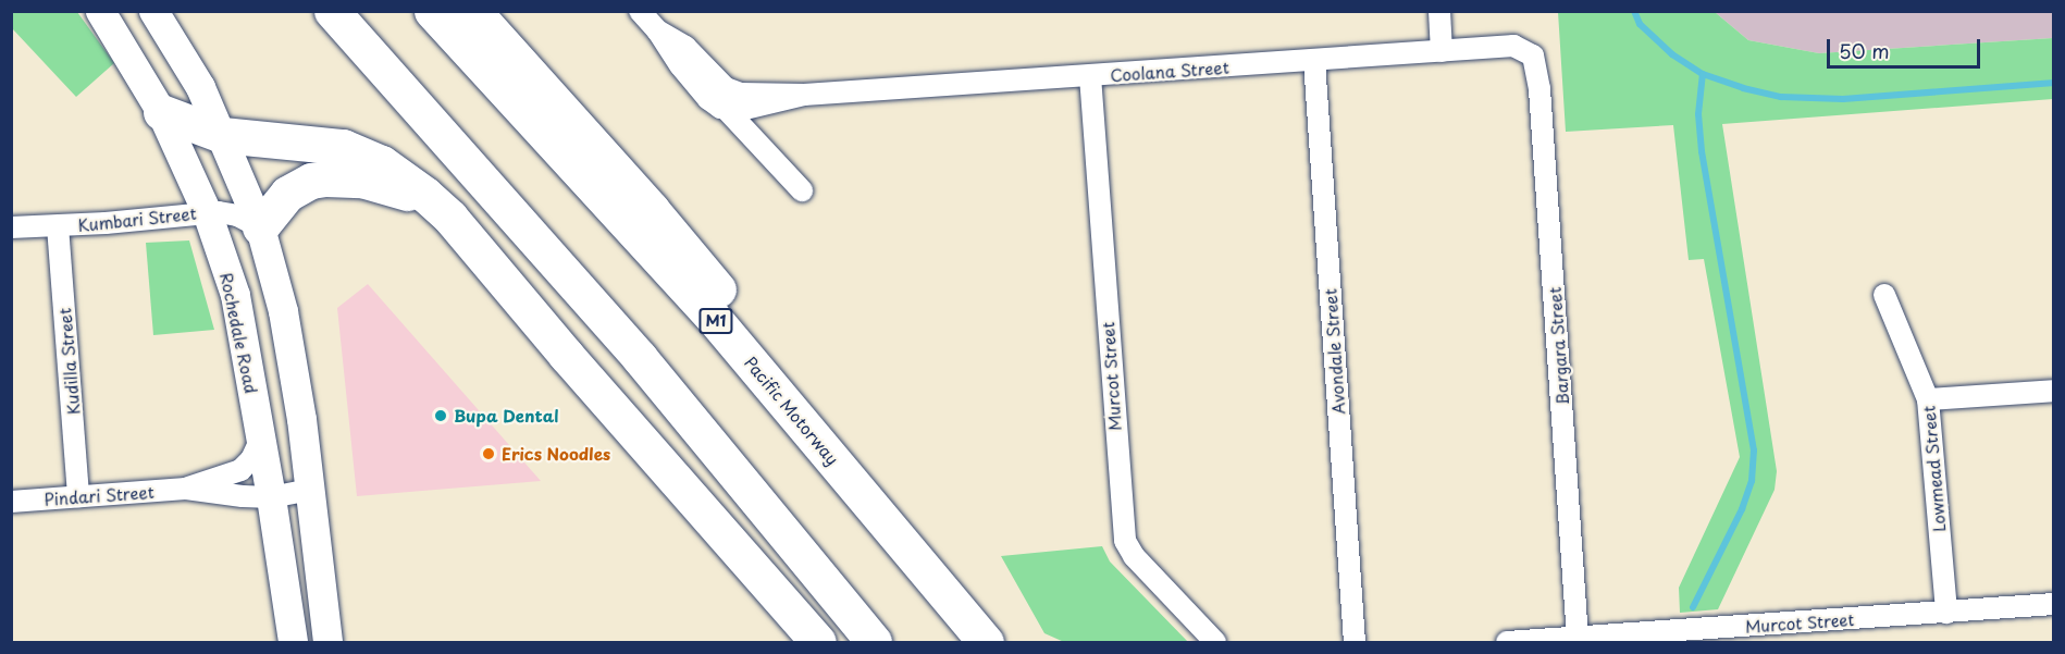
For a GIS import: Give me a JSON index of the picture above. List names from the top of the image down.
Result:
{
  "streets": {
    "highway": ["M1", "Pacific Motorway"],
    "main road": ["Rochedale Road"],
    "street": [
      "Coolana Street",
      "Kumbari Street",
      "Bargara Street",
      "Avondale Street",
      "Kudilla Street",
      "Murcot Street",
      "Lowmead Street",
      "Pindari Street"
    ]
  },
  "crossings": [
    ["Coolana Street", "Bargara Street"],
    ["Coolana Street", "Avondale Street"],
    ["Coolana Street", "Murcot Street"],
    ["Kumbari Street", "Rochedale Road"],
    ["Kumbari Street", "Kudilla Street"],
    ["Rochedale Road", "Pindari Street"],
    ["Bargara Street", "Murcot Street"],
    ["Kudilla Street", "Pindari Street"],
    ["Murcot Street", "Lowmead Street"]
  ],
  "places": ["Bupa Dental", "Erics Noodles"],
  "scale_bar": "50 m"
}
